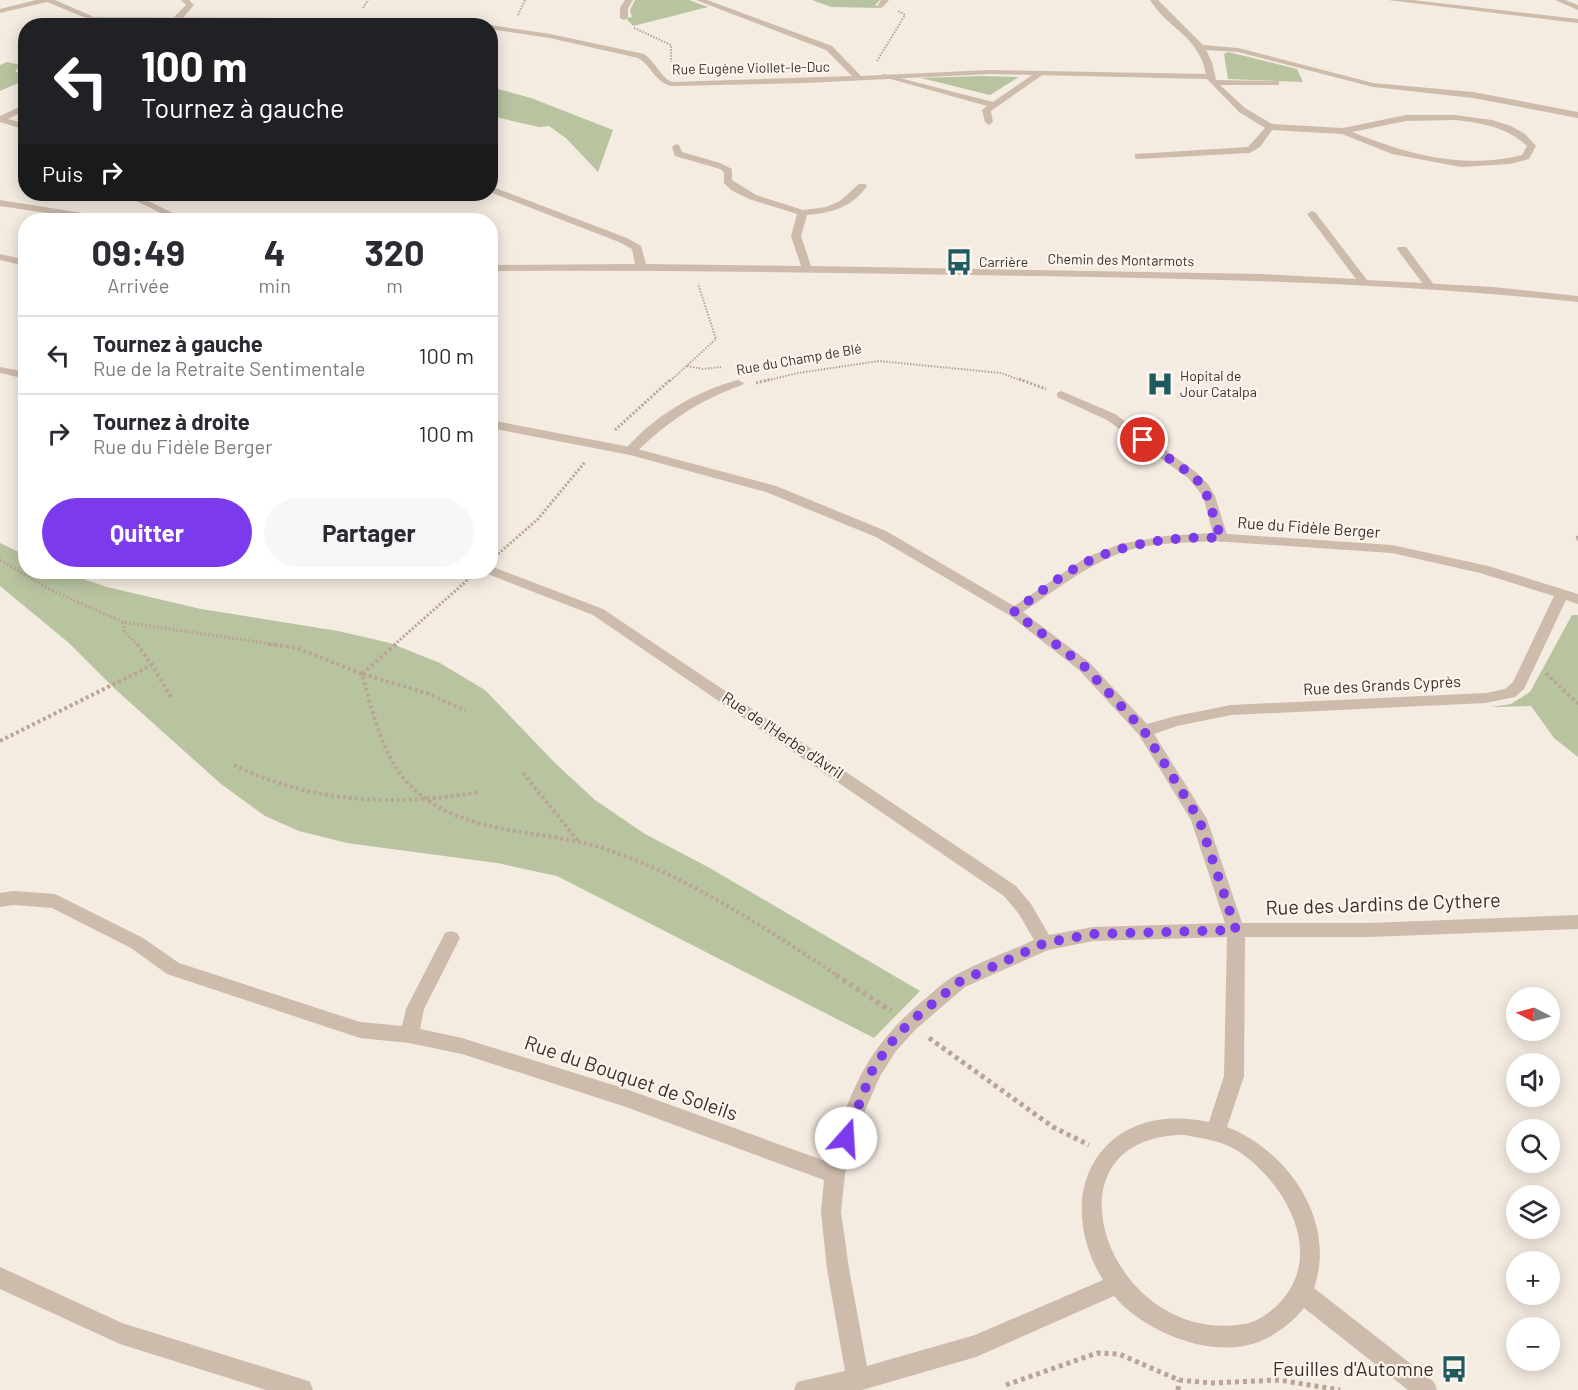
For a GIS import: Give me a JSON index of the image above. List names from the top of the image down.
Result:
{
  "streets": {
    "street": [
      "Rue Eugène Viollet-le-Duc",
      "Chemin des Montarmots",
      "Rue du Champ de Blé",
      "Rue du Fidèle Berger",
      "Rue des Grands Cyprès",
      "Rue de l'Herbe d'Avril",
      "Rue des Jardins de Cythere",
      "Rue du Bouquet de Soleils"
    ]
  },
  "crossings": [
    ["Rue du Fidèle Berger", "Rue des Grands Cyprès"],
    ["Rue de l'Herbe d'Avril", "Rue des Jardins de Cythere"],
    ["Rue des Jardins de Cythere", "Rue du Bouquet de Soleils"]
  ],
  "places": {
    "bus stop": ["Carrière", "Feuilles d'Automne"],
    "hospital": ["Hopital de Jour Catalpa"]
  },
  "north": "left",
  "page": {
    "turn": ["100 m", "Tournez à gauche"],
    "then": "Puis",
    "eta": [
      "09:49",
      "Arrivée",
      "4",
      "min",
      "320",
      "m"
    ],
    "list": [
      {
        "name": "Tournez à gauche",
        "note": "Rue de la Retraite Sentimentale",
        "value": "100 m"
      },
      {
        "name": "Tournez à droite",
        "note": "Rue du Fidèle Berger",
        "value": "100 m"
      }
    ],
    "buttons": ["Quitter", "Partager"],
    "map_buttons": ["+", "−"]
  }
}
